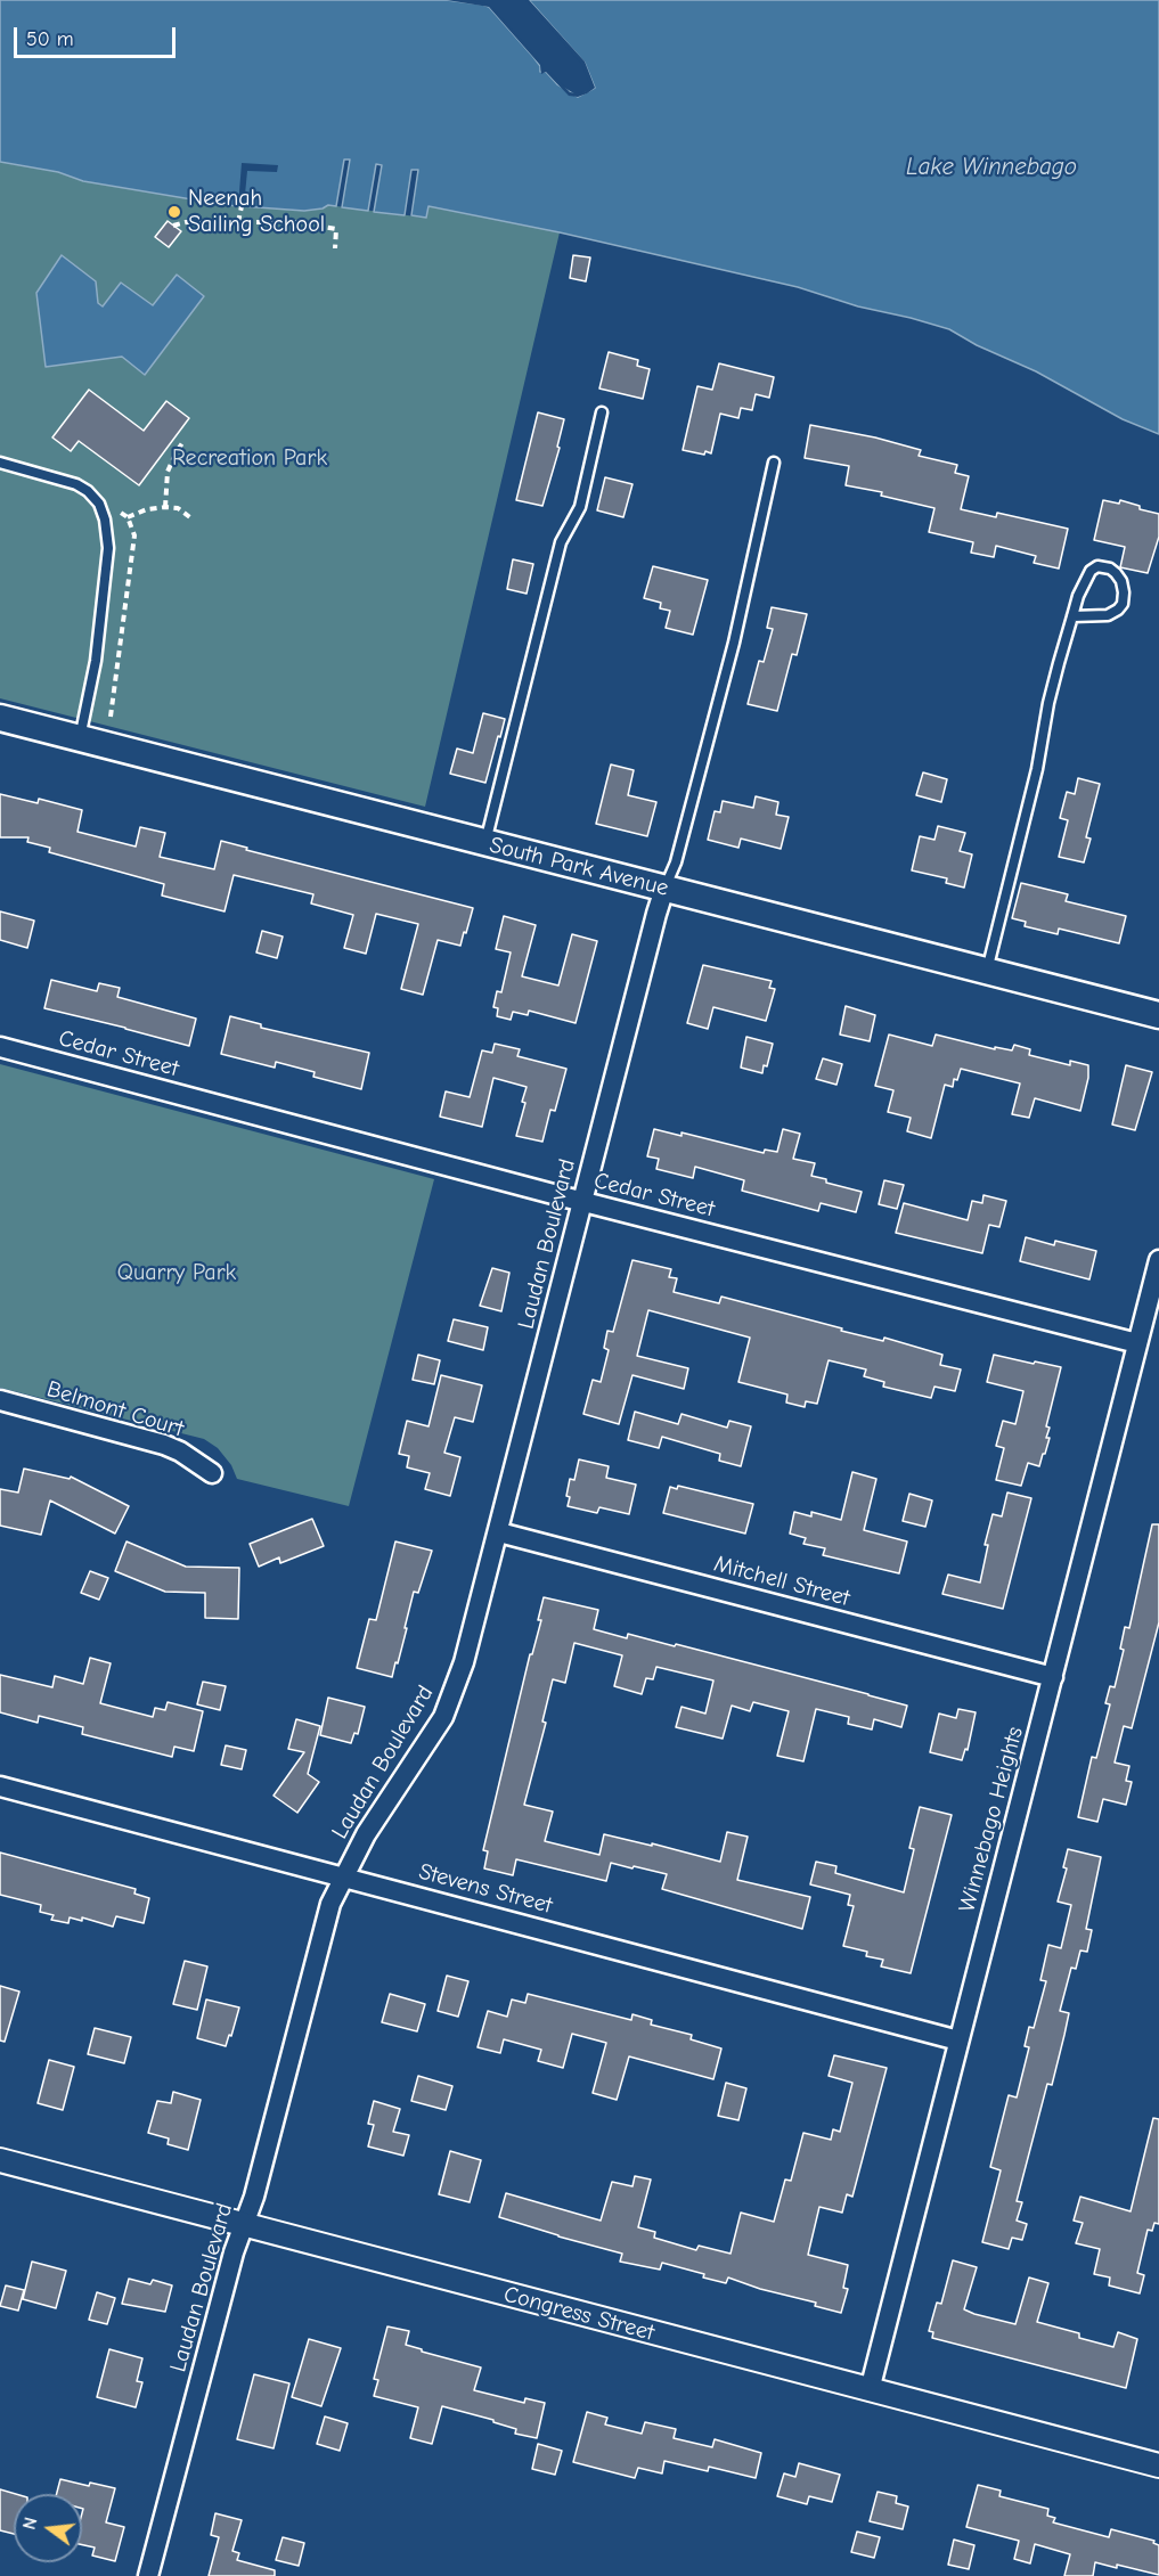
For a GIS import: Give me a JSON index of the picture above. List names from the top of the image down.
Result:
{
  "streets": {
    "main road": ["South Park Avenue"],
    "street": [
      "Cedar Street",
      "Laudan Boulevard",
      "Belmont Court",
      "Mitchell Street",
      "Winnebago Heights",
      "Stevens Street",
      "Congress Street"
    ]
  },
  "crossings": [
    ["South Park Avenue", "Laudan Boulevard"],
    ["Cedar Street", "Laudan Boulevard"],
    ["Cedar Street", "Winnebago Heights"],
    ["Laudan Boulevard", "Mitchell Street"],
    ["Laudan Boulevard", "Stevens Street"],
    ["Laudan Boulevard", "Congress Street"],
    ["Mitchell Street", "Winnebago Heights"],
    ["Winnebago Heights", "Stevens Street"],
    ["Winnebago Heights", "Congress Street"]
  ],
  "water": ["Lake Winnebago"],
  "parks": ["Recreation Park", "Quarry Park"],
  "places": ["Neenah Sailing School"],
  "scale_bar": "50 m",
  "north": "left"
}
